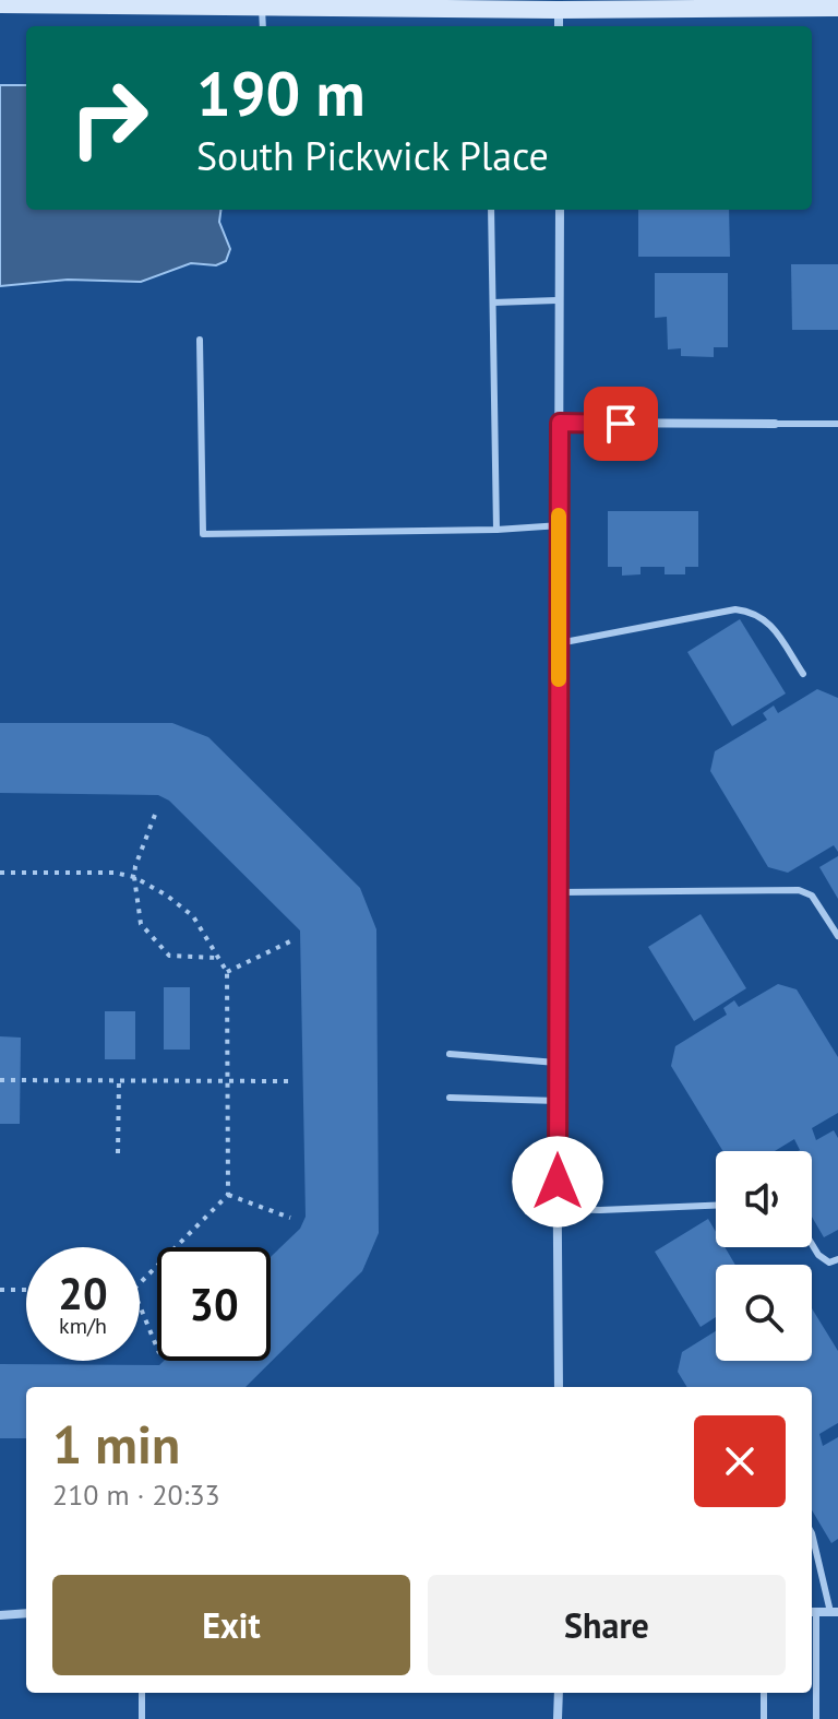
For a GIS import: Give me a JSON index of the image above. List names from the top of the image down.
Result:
{
  "page": {
    "turn": ["190 m", "South Pickwick Place"],
    "speed": "20 km/h",
    "limit": "30",
    "heading": ["1 min", "210 m · 20:33"],
    "buttons": ["Exit", "Share"]
  }
}
